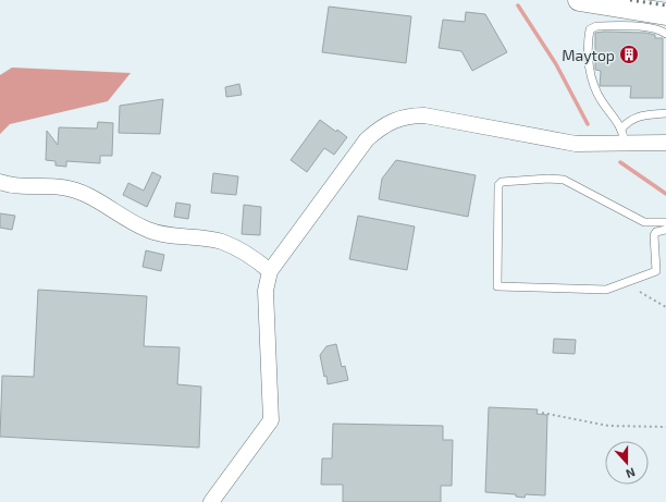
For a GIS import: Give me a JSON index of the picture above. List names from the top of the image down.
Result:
{
  "places": {
    "building": ["Maytop"]
  },
  "north": "bottom"
}
